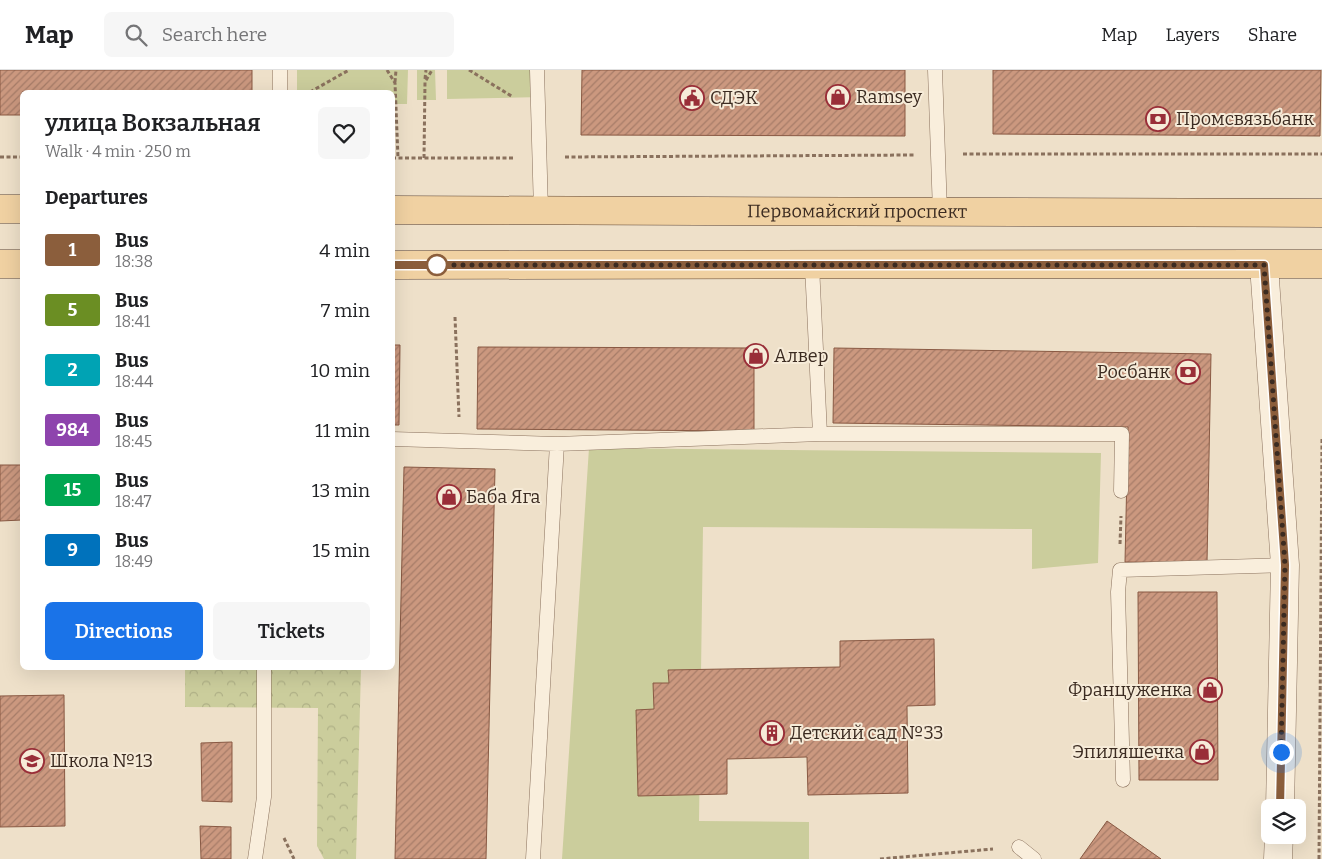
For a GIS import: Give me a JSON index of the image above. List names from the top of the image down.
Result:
{
  "streets": {
    "main road": ["Первомайский проспект"]
  },
  "places": {
    "shop": [
      "Ramsey",
      "Алвер",
      "Баба Яга",
      "Француженка",
      "Эпиляшечка"
    ],
    "public building": ["СДЭК"],
    "bank": ["Промсвязьбанк", "Росбанк"],
    "building": ["Детский сад №33"],
    "school or university": ["Школа №13"]
  },
  "lines": ["bus line 1"],
  "page": {
    "header": "Map",
    "search": "Search here",
    "nav": ["Map", "Layers", "Share"],
    "heading": [
      ["улица Вокзальная", "Walk · 4 min · 250 m"],
      "Departures"
    ],
    "list": [
      {
        "mark": "1",
        "name": "Bus",
        "note": "18:38",
        "value": "4 min"
      },
      {
        "mark": "5",
        "name": "Bus",
        "note": "18:41",
        "value": "7 min"
      },
      {
        "mark": "2",
        "name": "Bus",
        "note": "18:44",
        "value": "10 min"
      },
      {
        "mark": "984",
        "name": "Bus",
        "note": "18:45",
        "value": "11 min"
      },
      {
        "mark": "15",
        "name": "Bus",
        "note": "18:47",
        "value": "13 min"
      },
      {
        "mark": "9",
        "name": "Bus",
        "note": "18:49",
        "value": "15 min"
      }
    ],
    "buttons": ["Directions", "Tickets"]
  }
}
